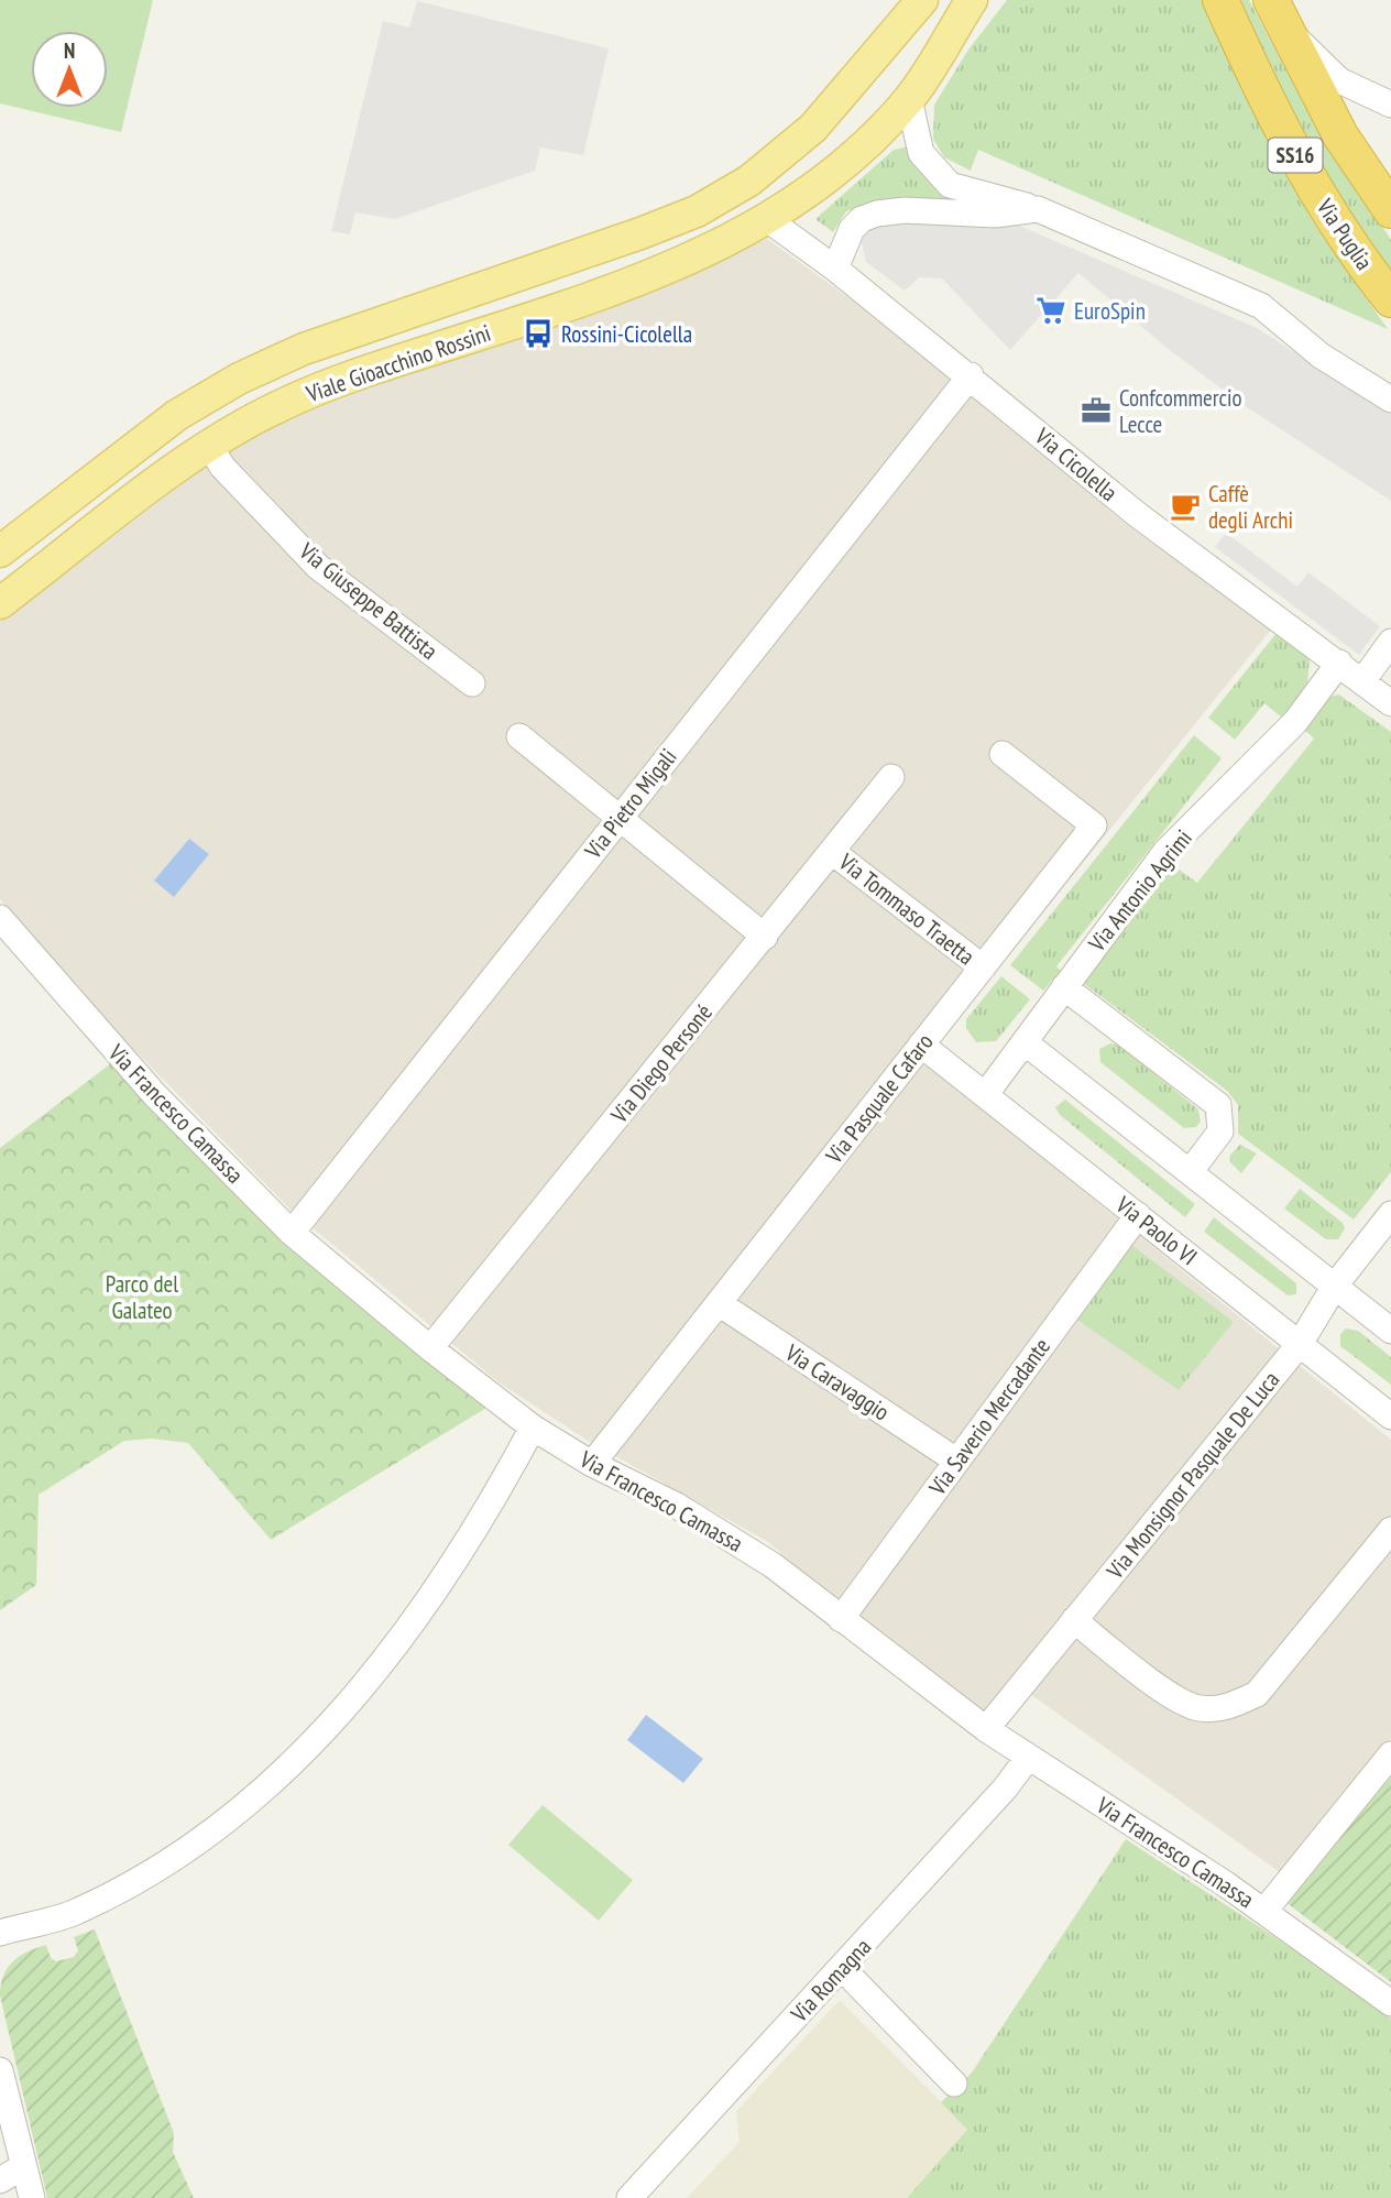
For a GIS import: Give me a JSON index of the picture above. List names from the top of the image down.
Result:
{
  "streets": {
    "highway": ["SS16", "Via Puglia"],
    "main road": ["Viale Gioacchino Rossini"],
    "street": [
      "Via Cicolella",
      "Via Giuseppe Battista",
      "Via Pietro Migali",
      "Via Antonio Agrimi",
      "Via Tommaso Traetta",
      "Via Diego Personé",
      "Via Pasquale Cafaro",
      "Via Francesco Camassa",
      "Via Paolo VI",
      "Via Caravaggio",
      "Via Saverio Mercadante",
      "Via Monsignor Pasquale De Luca",
      "Via Romagna"
    ]
  },
  "crossings": [
    ["Viale Gioacchino Rossini", "Via Cicolella"],
    ["Viale Gioacchino Rossini", "Via Giuseppe Battista"],
    ["Via Cicolella", "Via Pietro Migali"],
    ["Via Cicolella", "Via Antonio Agrimi"],
    ["Via Pietro Migali", "Via Francesco Camassa"],
    ["Via Antonio Agrimi", "Via Paolo VI"],
    ["Via Tommaso Traetta", "Via Diego Personé"],
    ["Via Tommaso Traetta", "Via Pasquale Cafaro"],
    ["Via Diego Personé", "Via Francesco Camassa"],
    ["Via Pasquale Cafaro", "Via Francesco Camassa"],
    ["Via Pasquale Cafaro", "Via Paolo VI"],
    ["Via Pasquale Cafaro", "Via Caravaggio"],
    ["Via Francesco Camassa", "Via Saverio Mercadante"],
    ["Via Francesco Camassa", "Via Monsignor Pasquale De Luca"],
    ["Via Francesco Camassa", "Via Romagna"],
    ["Via Paolo VI", "Via Saverio Mercadante"],
    ["Via Paolo VI", "Via Monsignor Pasquale De Luca"],
    ["Via Caravaggio", "Via Saverio Mercadante"]
  ],
  "parks": ["Parco del Galateo"],
  "places": {
    "supermarket": ["EuroSpin"],
    "bus stop": ["Rossini-Cicolella"],
    "office": ["Confcommercio Lecce"],
    "cafe": ["Caffè degli Archi"]
  },
  "north": "top"
}
